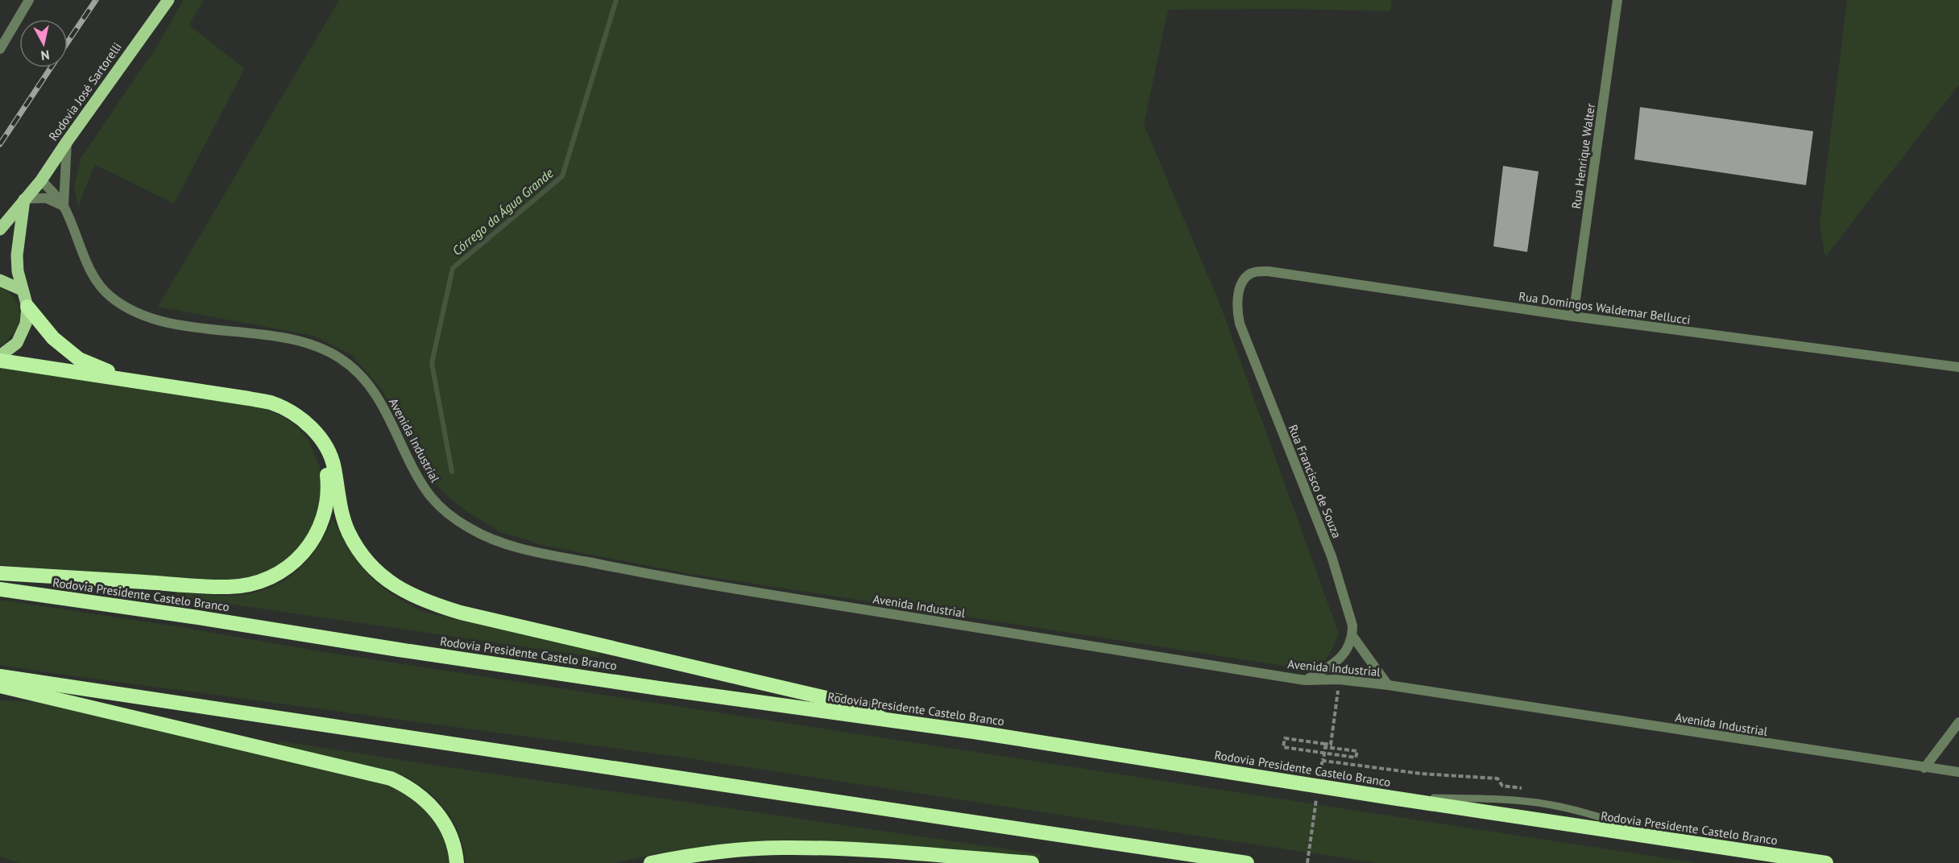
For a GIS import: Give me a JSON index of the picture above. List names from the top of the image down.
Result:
{
  "streets": {
    "highway": ["Rodovia Presidente Castelo Branco"],
    "main road": ["Rodovia José Sartorelli"],
    "street": [
      "Rua Henrique Walter",
      "Rua Domingos Waldemar Bellucci",
      "Avenida Industrial",
      "Rua Francisco de Souza"
    ]
  },
  "crossings": [
    ["Rodovia José Sartorelli", "Avenida Industrial"],
    ["Rua Henrique Walter", "Rua Domingos Waldemar Bellucci"],
    ["Rua Domingos Waldemar Bellucci", "Rua Francisco de Souza"]
  ],
  "water": ["Córrego da Água Grande"],
  "north": "bottom"
}
